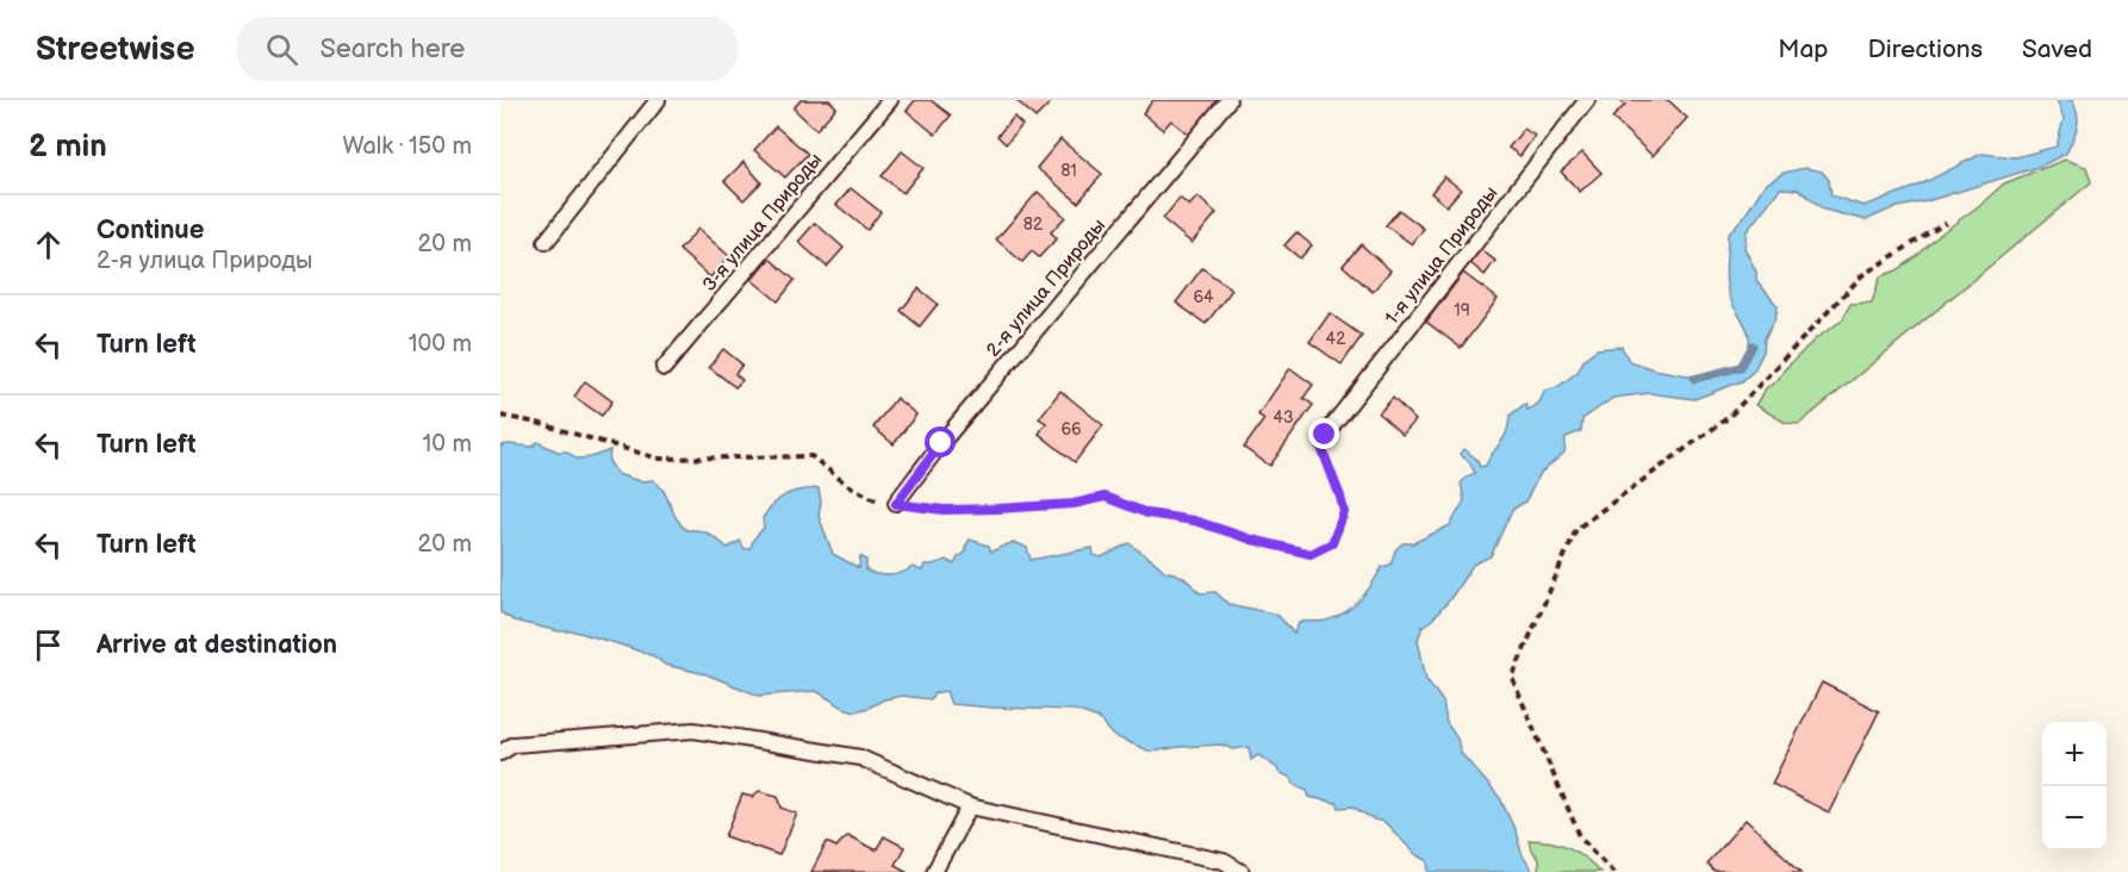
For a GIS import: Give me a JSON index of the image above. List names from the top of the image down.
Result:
{
  "streets": {
    "lane": ["3-я улица Природы", "1-я улица Природы", "2-я улица Природы"]
  },
  "house_numbers": [
    "81",
    "82",
    "64",
    "19",
    "42",
    "43",
    "66"
  ],
  "page": {
    "header": "Streetwise",
    "search": "Search here",
    "nav": ["Map", "Directions", "Saved"],
    "heading": ["2 min", "Walk · 150 m"],
    "list": [
      ["Continue", "2-я улица Природы", "20 m"],
      ["Turn left", "100 m"],
      ["Turn left", "10 m"],
      ["Turn left", "20 m"],
      "Arrive at destination"
    ],
    "map_buttons": ["+", "−"]
  }
}
